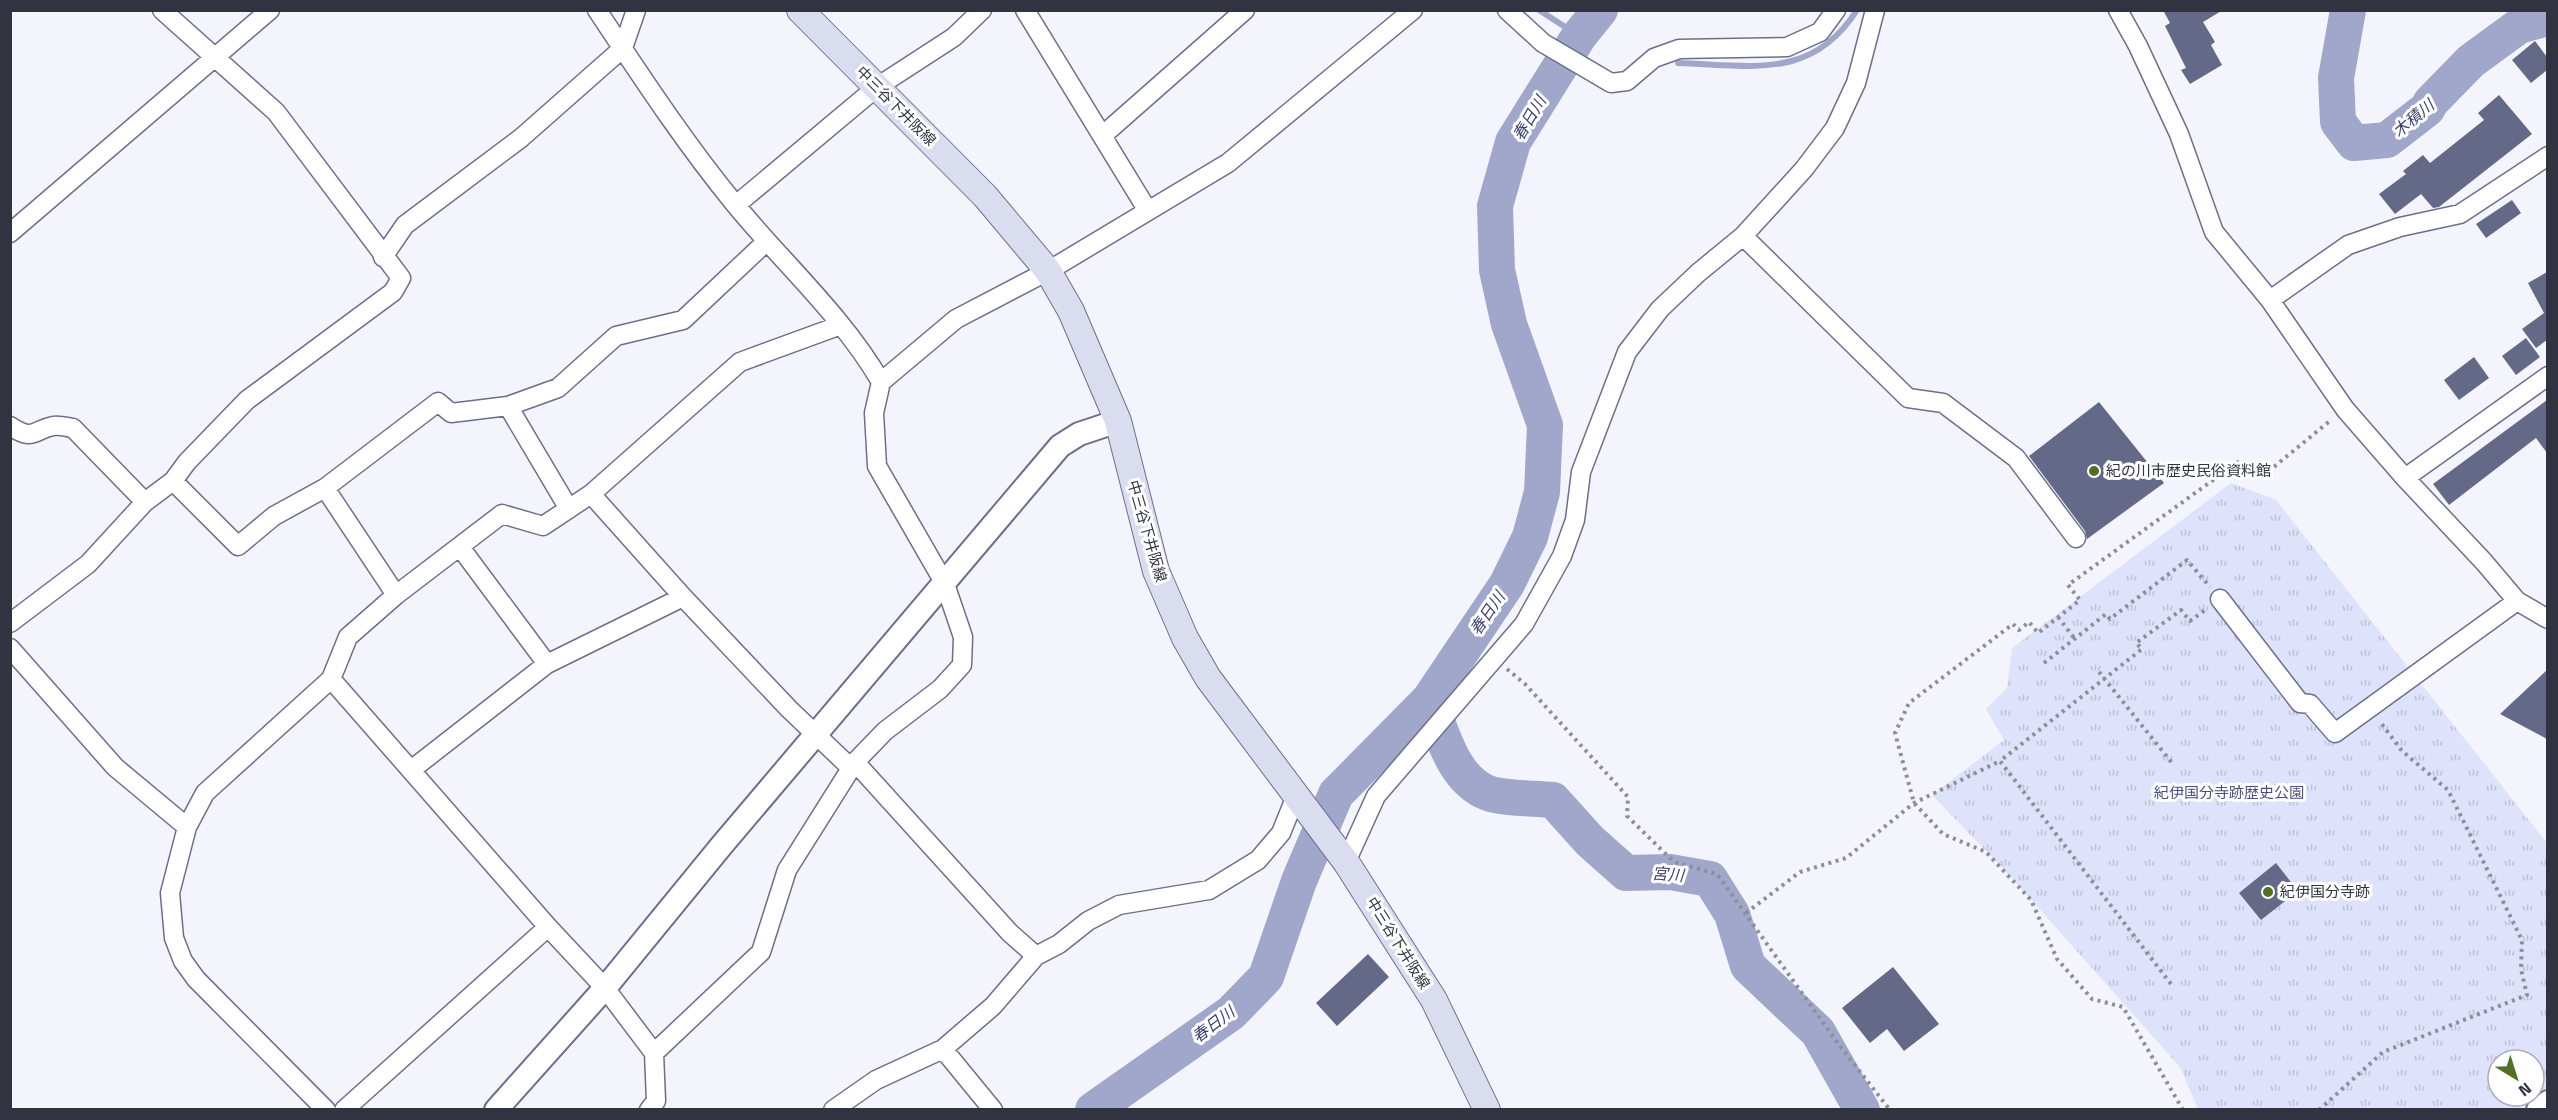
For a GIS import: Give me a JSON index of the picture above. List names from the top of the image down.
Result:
{
  "streets": {
    "main road": ["中三谷下井阪線"]
  },
  "water": ["春日川", "木積川", "宮川"],
  "parks": ["紀伊国分寺跡歴史公園"],
  "places": ["紀の川市歴史民俗資料館", "紀伊国分寺跡"],
  "north": "bottom right"
}
